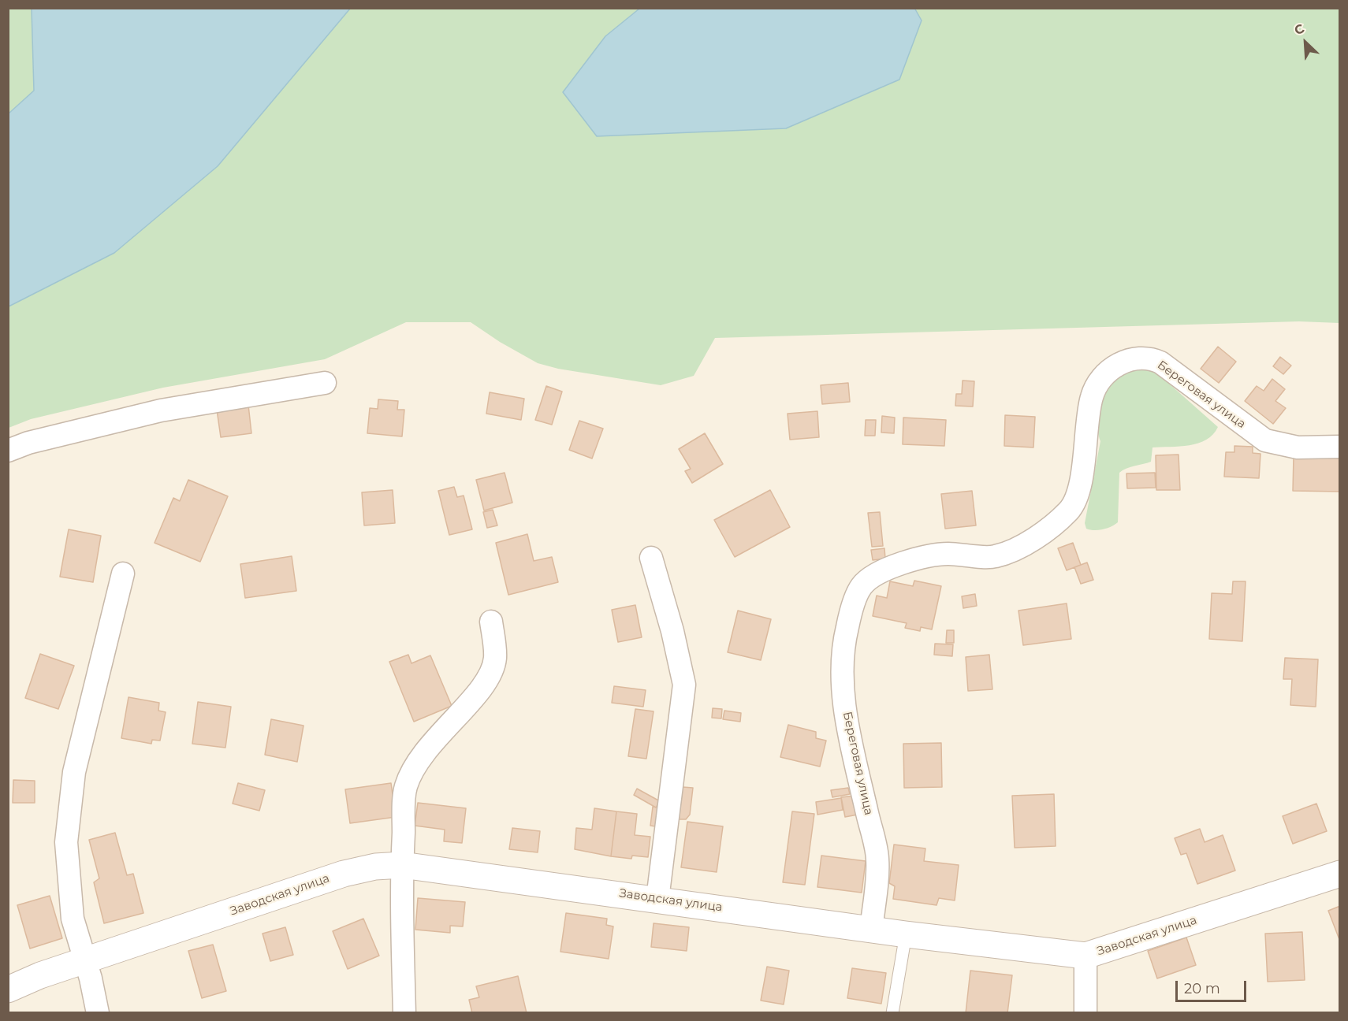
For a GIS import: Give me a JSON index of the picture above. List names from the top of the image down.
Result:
{
  "streets": {
    "street": ["Береговая улица", "Заводская улица"]
  },
  "crossings": [
    ["Береговая улица", "Заводская улица"]
  ],
  "scale_bar": "20 m",
  "north": "top left"
}
